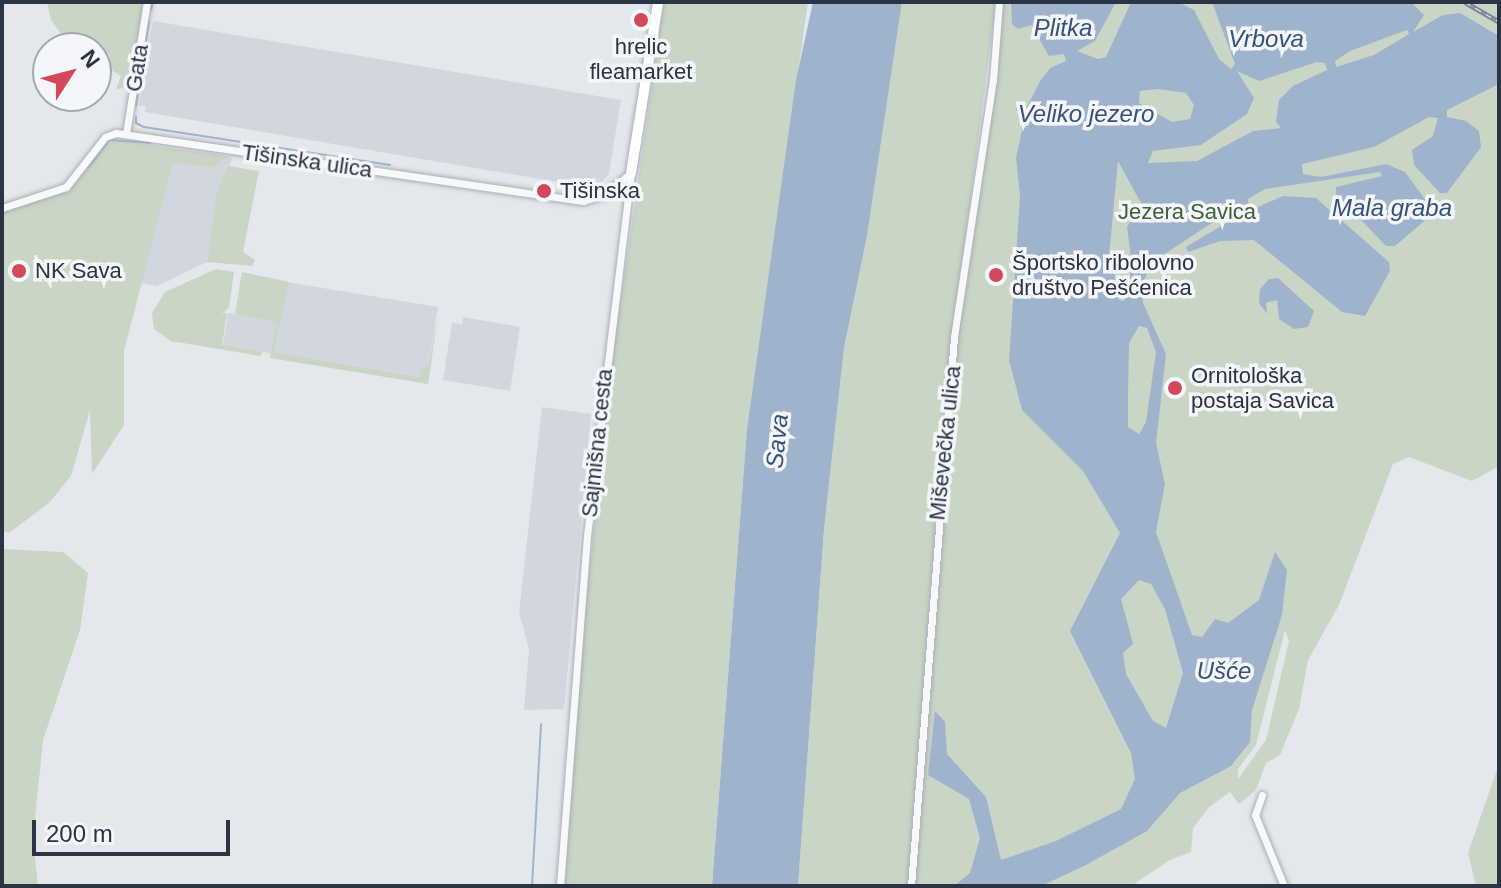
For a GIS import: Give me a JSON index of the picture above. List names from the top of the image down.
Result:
{
  "streets": {
    "street": [
      "Gata",
      "Tišinska ulica",
      "Sajmišna cesta",
      "Miševečka ulica"
    ]
  },
  "crossings": [
    ["Gata", "Tišinska ulica"],
    ["Tišinska ulica", "Sajmišna cesta"]
  ],
  "water": [
    "Plitka",
    "Vrbova",
    "Veliko jezero",
    "Mala graba",
    "Sava",
    "Ušće"
  ],
  "parks": ["Jezera Savica"],
  "places": [
    "hrelic fleamarket",
    "Tišinska",
    "NK Sava",
    "Športsko ribolovno društvo Pešćenica",
    "Ornitološka postaja Savica"
  ],
  "scale_bar": "200 m",
  "north": "top right"
}
